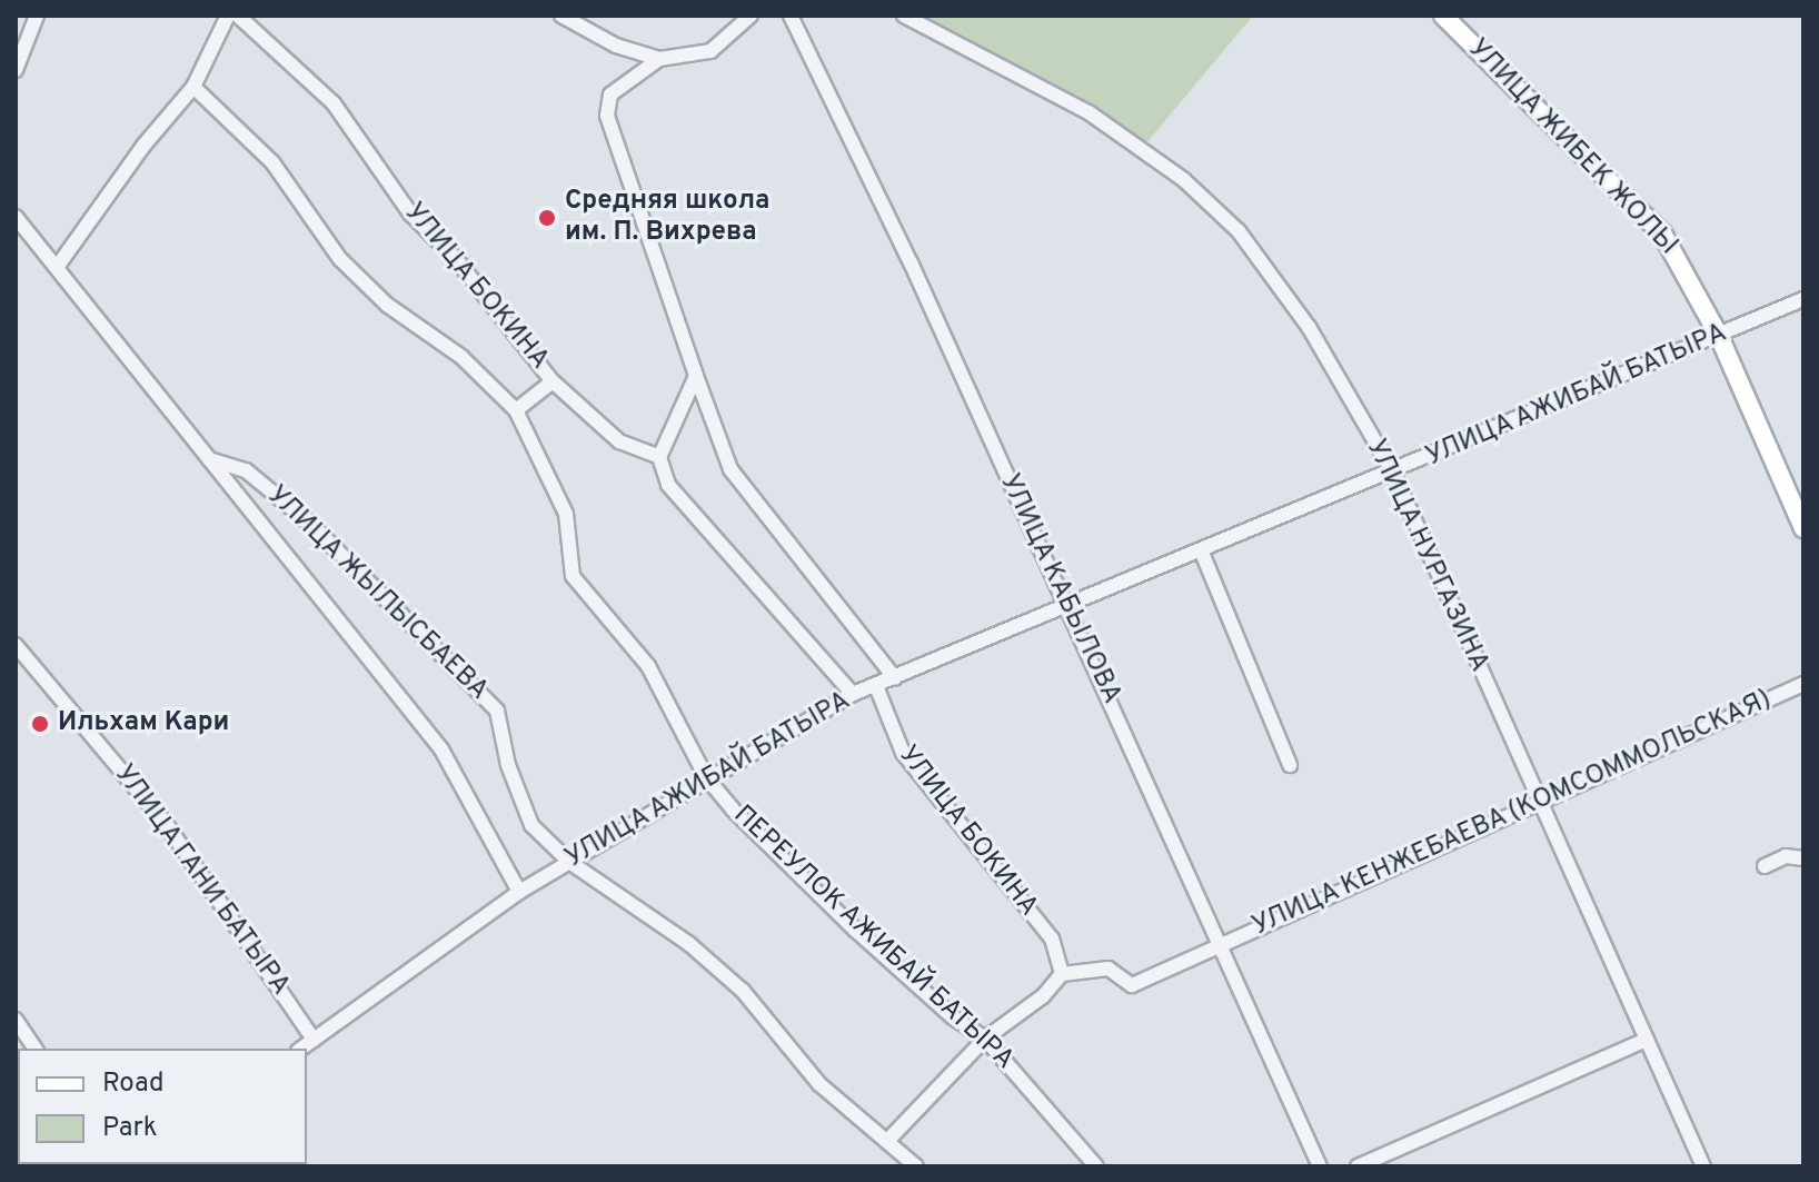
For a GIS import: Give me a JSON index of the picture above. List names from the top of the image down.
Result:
{
  "streets": {
    "main road": ["УЛИЦА ЖИБЕК ЖОЛЫ"],
    "street": [
      "УЛИЦА БОКИНА",
      "УЛИЦА АЖИБАЙ БАТЫРА",
      "УЛИЦА НУРГАЗИНА",
      "УЛИЦА КАБЫЛОВА",
      "УЛИЦА ЖЫЛЫСБАЕВА",
      "УЛИЦА КЕНЖЕБАЕВА (КОМСОММОЛЬСКАЯ)",
      "УЛИЦА ГАНИ БАТЫРА",
      "ПЕРЕУЛОК АЖИБАЙ БАТЫРА"
    ]
  },
  "crossings": [
    ["УЛИЦА ЖИБЕК ЖОЛЫ", "УЛИЦА АЖИБАЙ БАТЫРА"],
    ["УЛИЦА БОКИНА", "УЛИЦА АЖИБАЙ БАТЫРА"],
    ["УЛИЦА БОКИНА", "УЛИЦА КЕНЖЕБАЕВА (КОМСОММОЛЬСКАЯ)"],
    ["УЛИЦА АЖИБАЙ БАТЫРА", "УЛИЦА НУРГАЗИНА"],
    ["УЛИЦА АЖИБАЙ БАТЫРА", "УЛИЦА КАБЫЛОВА"],
    ["УЛИЦА АЖИБАЙ БАТЫРА", "УЛИЦА ЖЫЛЫСБАЕВА"],
    ["УЛИЦА АЖИБАЙ БАТЫРА", "УЛИЦА ГАНИ БАТЫРА"],
    ["УЛИЦА АЖИБАЙ БАТЫРА", "ПЕРЕУЛОК АЖИБАЙ БАТЫРА"],
    ["УЛИЦА НУРГАЗИНА", "УЛИЦА КЕНЖЕБАЕВА (КОМСОММОЛЬСКАЯ)"],
    ["УЛИЦА КАБЫЛОВА", "УЛИЦА КЕНЖЕБАЕВА (КОМСОММОЛЬСКАЯ)"]
  ],
  "places": ["Средняя школа им. П. Вихрева", "Ильхам Кари"],
  "legend": ["Road", "Park"]
}
